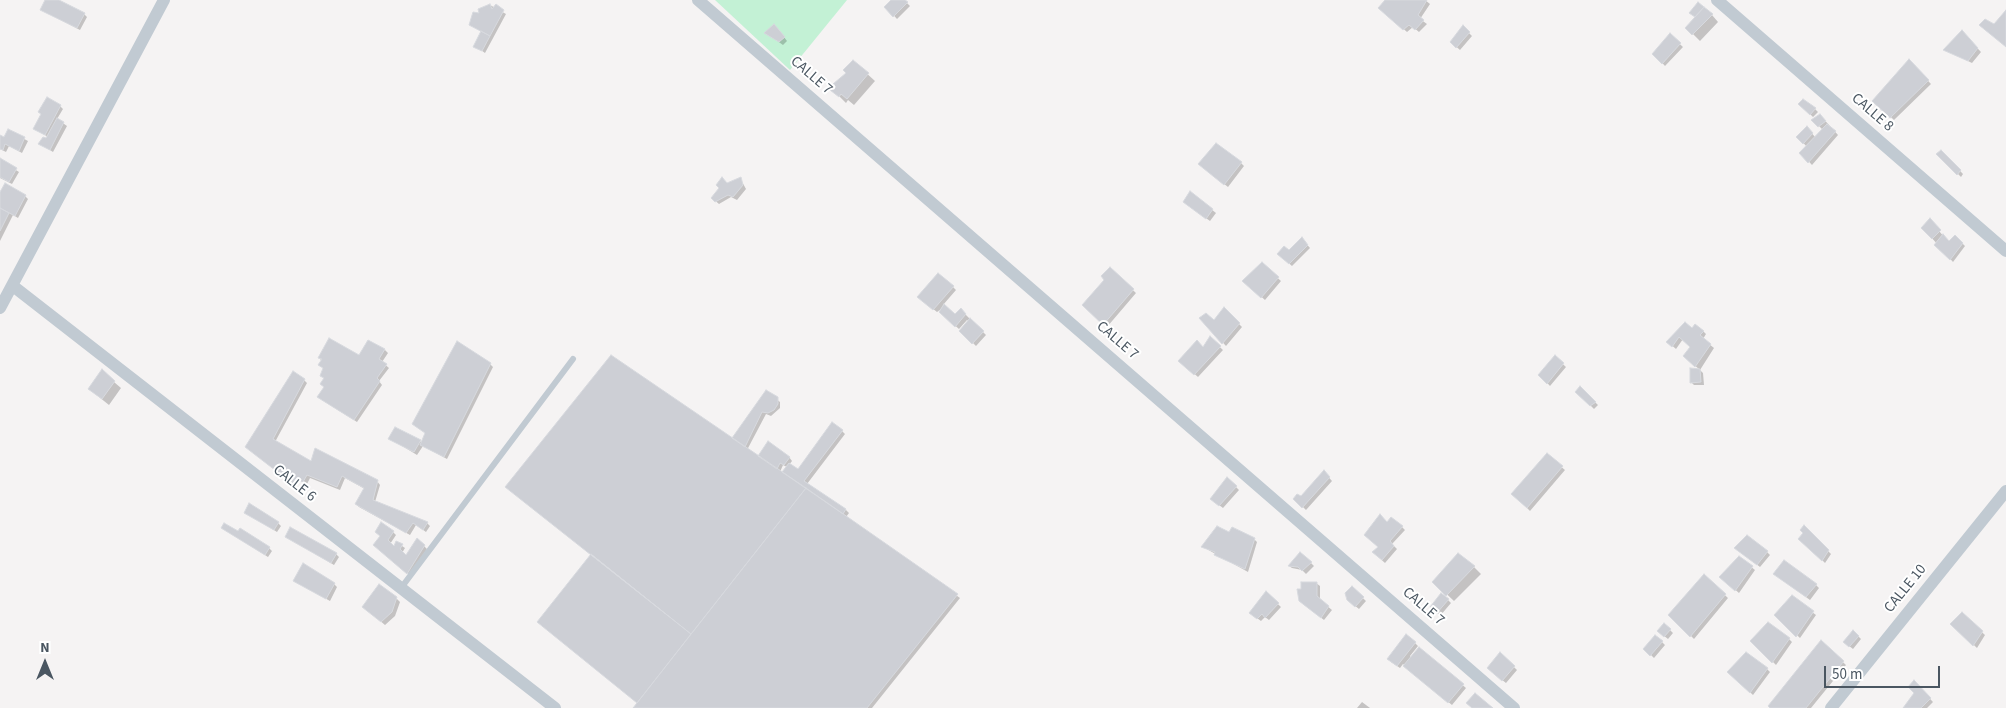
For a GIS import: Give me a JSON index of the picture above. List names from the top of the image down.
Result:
{
  "streets": {
    "street": [
      "CALLE 7",
      "CALLE 8",
      "CALLE 6",
      "CALLE 10"
    ]
  },
  "scale_bar": "50 m",
  "north": "top"
}
